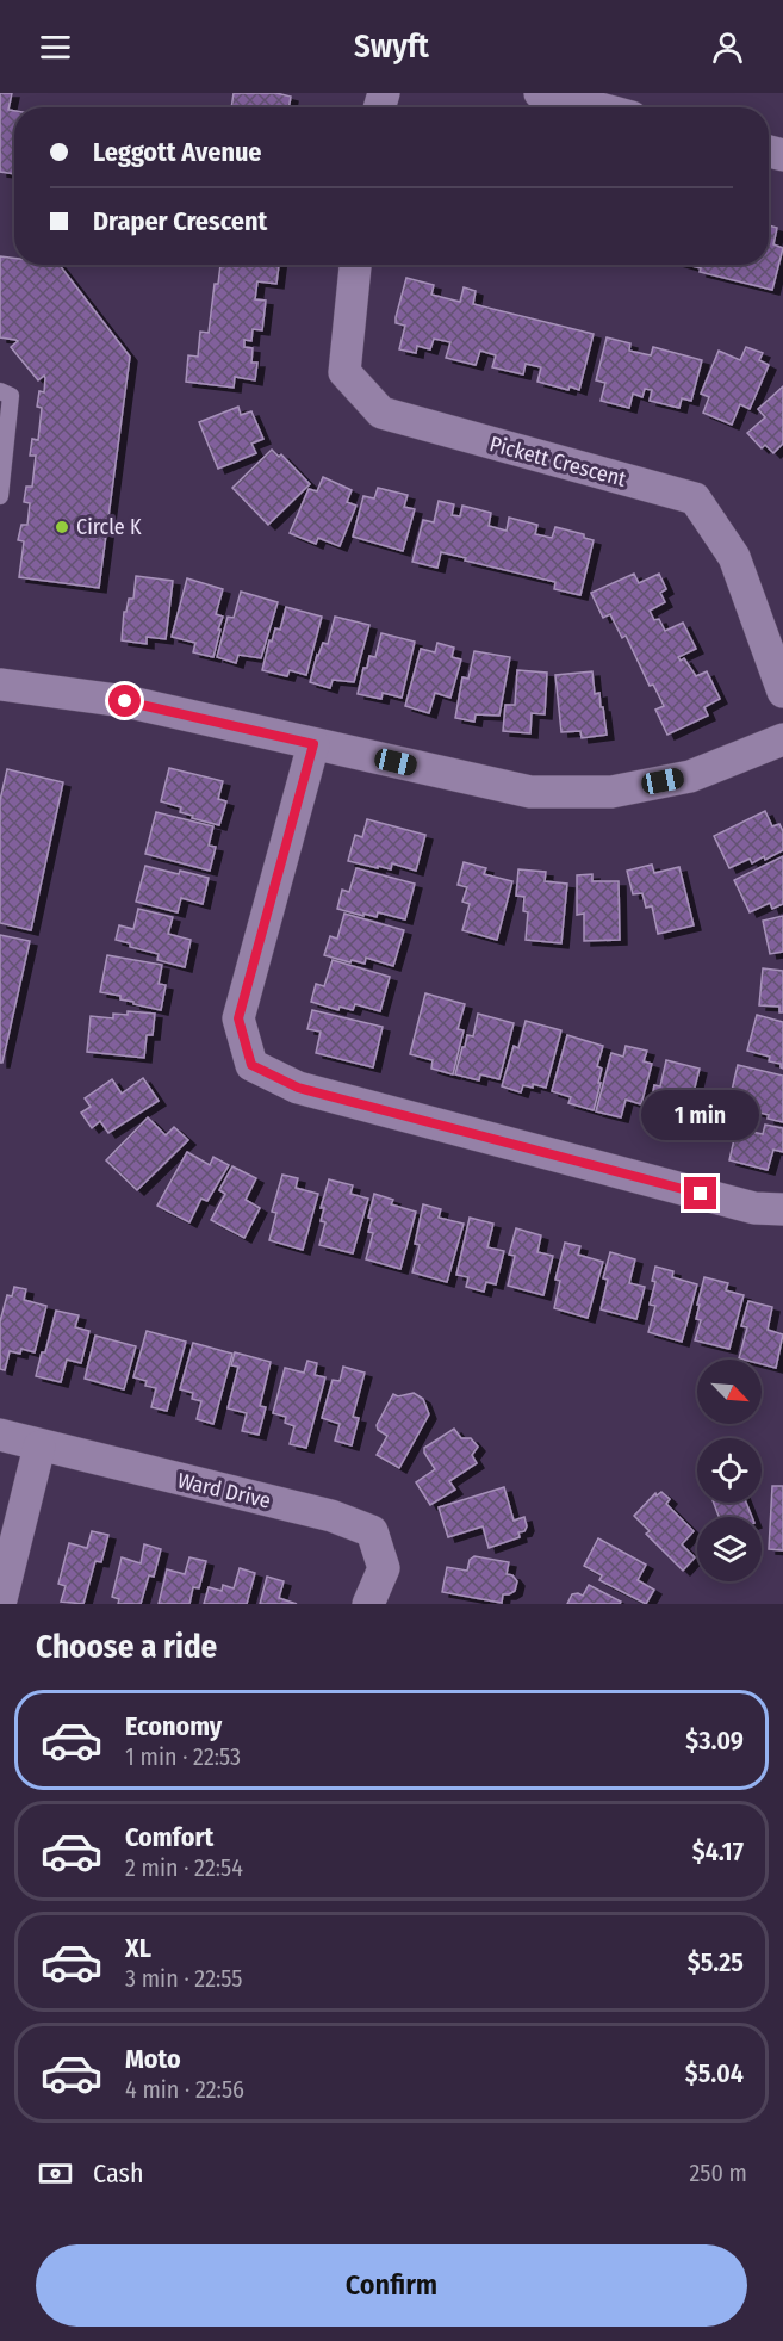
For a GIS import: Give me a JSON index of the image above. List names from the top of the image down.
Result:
{
  "streets": {
    "street": ["Pickett Crescent", "Ward Drive"]
  },
  "places": ["Circle K"],
  "north": "bottom right",
  "page": {
    "header": "Swyft",
    "banner": ["Leggott Avenue", "Draper Crescent"],
    "bubble": "1 min",
    "heading": "Choose a ride",
    "list": [
      {
        "name": "Economy",
        "note": "1 min · 22:53",
        "value": "$3.09"
      },
      {
        "name": "Comfort",
        "note": "2 min · 22:54",
        "value": "$4.17"
      },
      {
        "name": "XL",
        "note": "3 min · 22:55",
        "value": "$5.25"
      },
      {
        "name": "Moto",
        "note": "4 min · 22:56",
        "value": "$5.04"
      }
    ],
    "pay": ["Cash", "250 m"],
    "buttons": "Confirm"
  }
}
